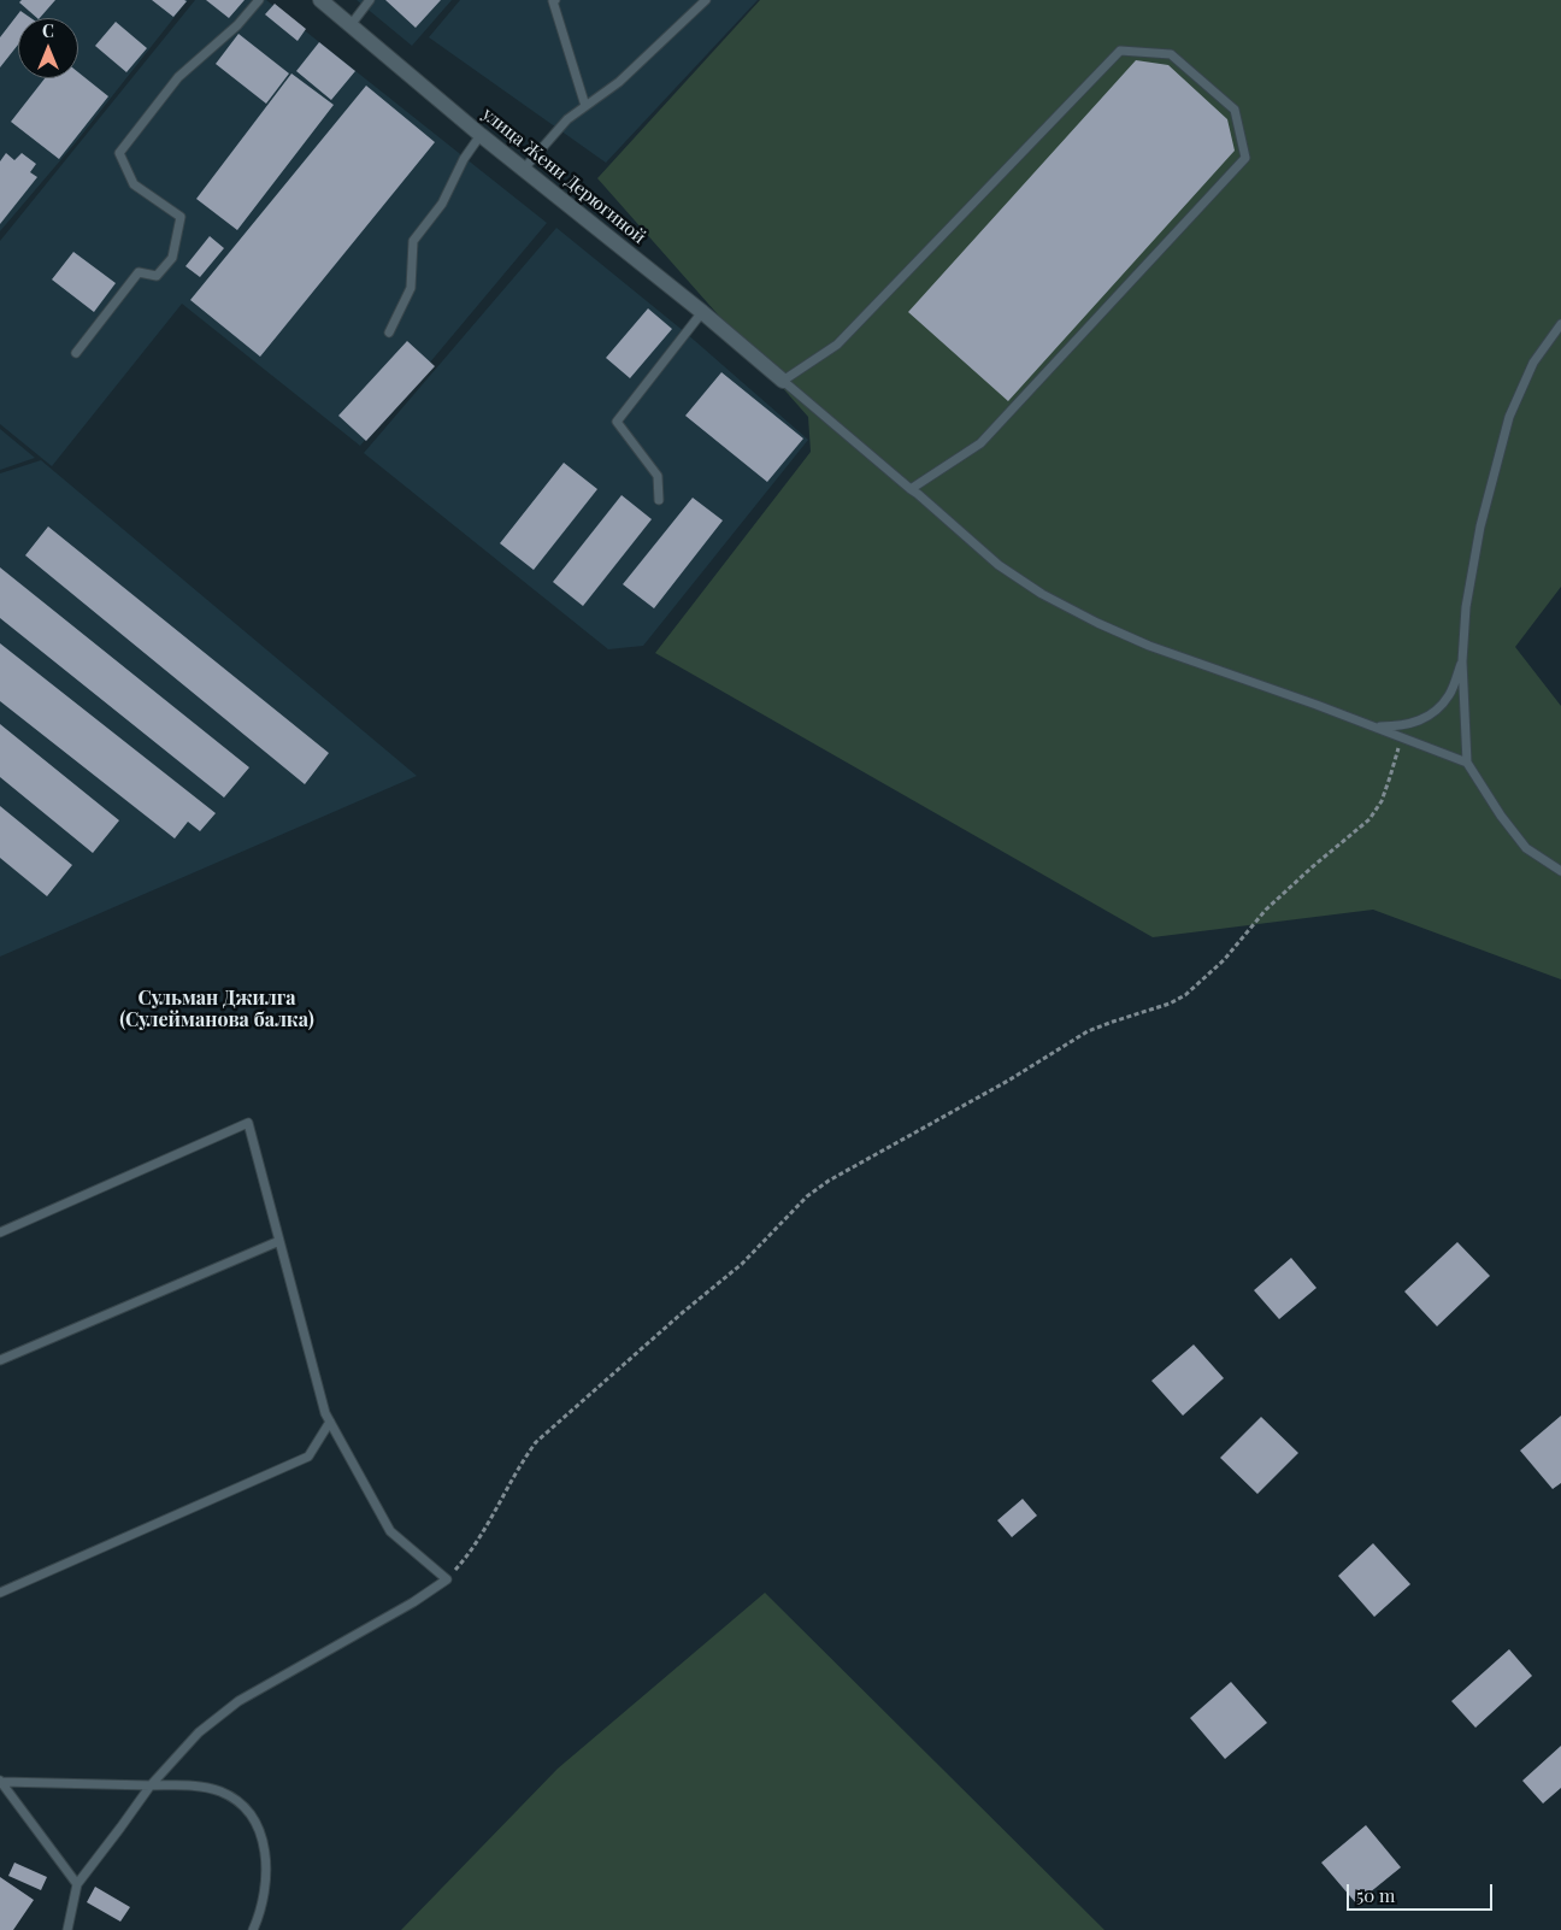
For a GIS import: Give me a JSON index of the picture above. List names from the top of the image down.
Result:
{
  "streets": {
    "street": ["улица Жени Дерюгиной"]
  },
  "districts": ["Сульман Джилга (Сулейманова балка)"],
  "scale_bar": "50 m",
  "north": "top"
}
